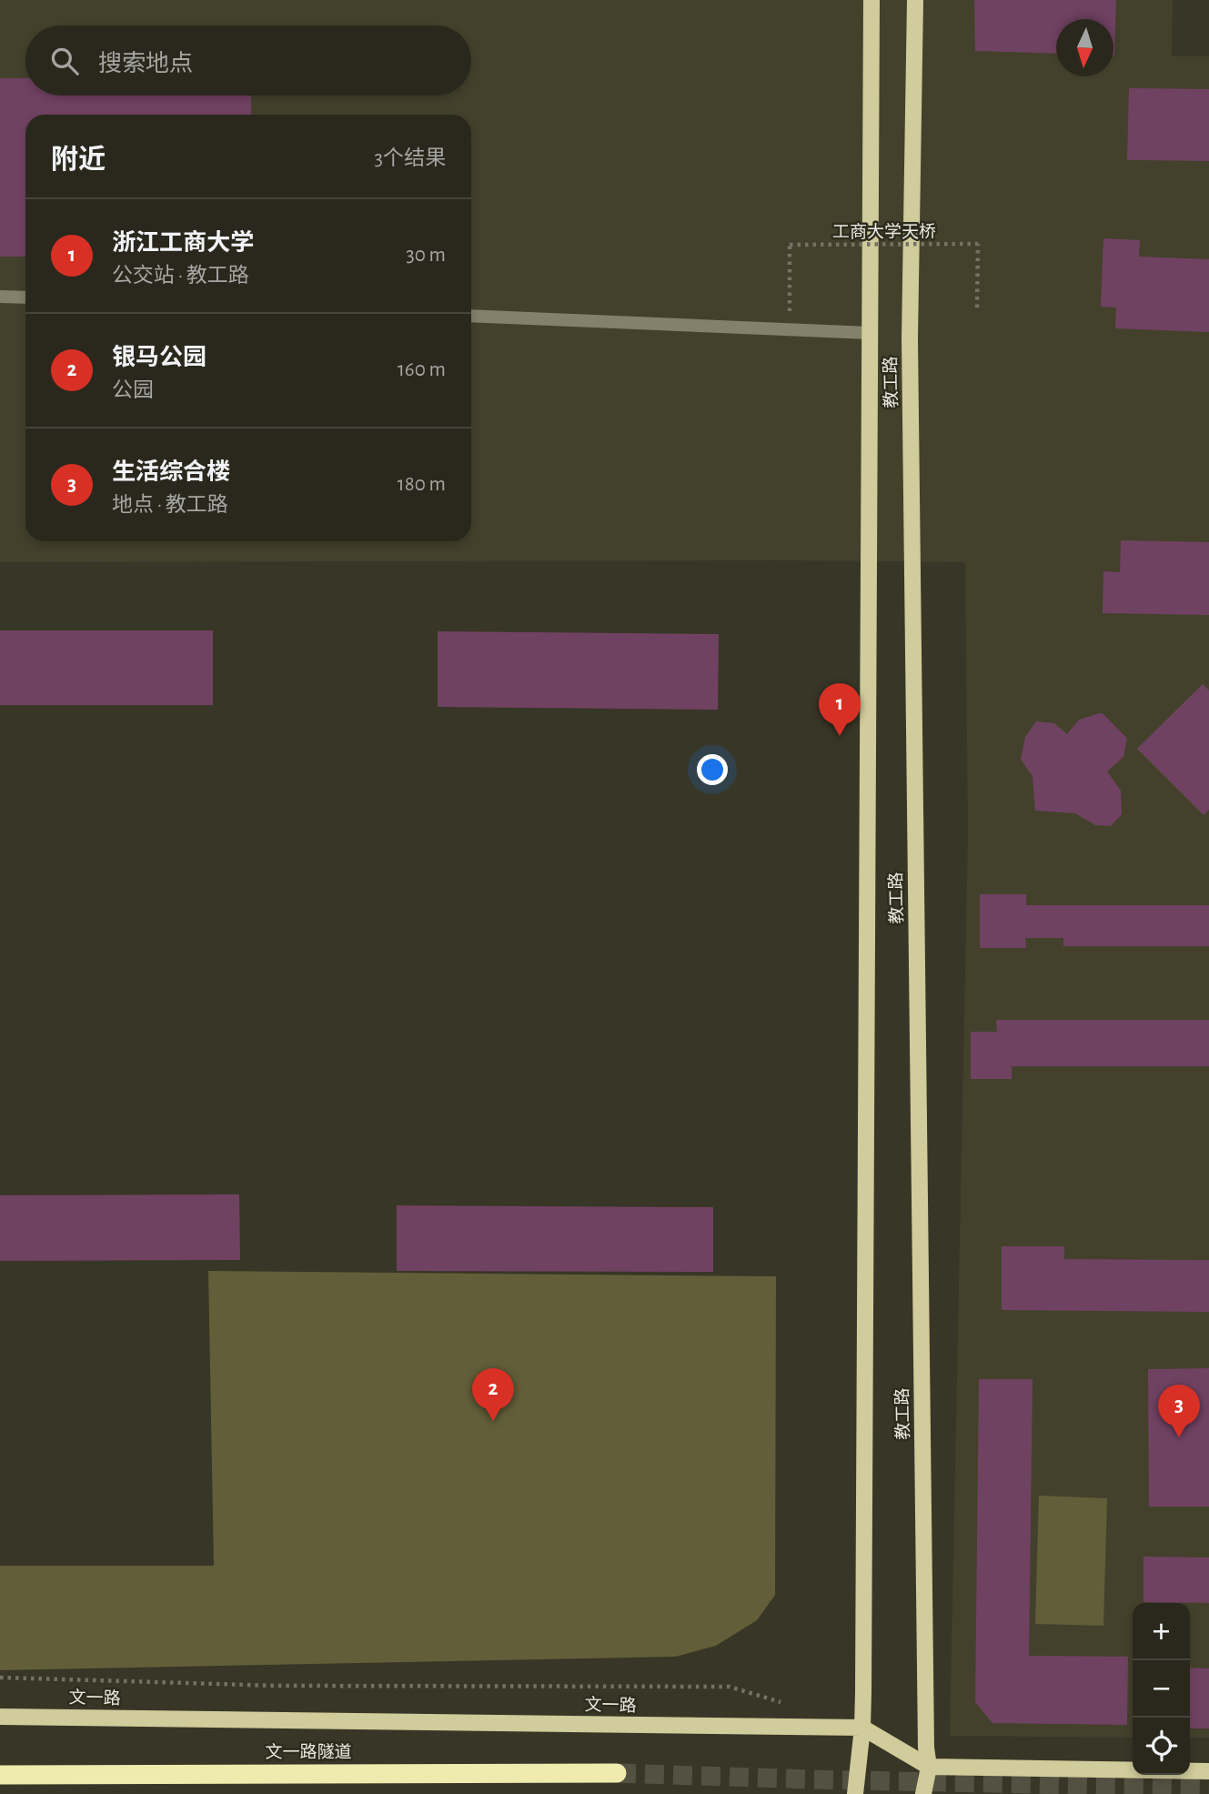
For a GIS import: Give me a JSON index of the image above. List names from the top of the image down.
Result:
{
  "streets": {
    "highway": ["文一路隧道"],
    "main road": ["教工路", "文一路"],
    "path": ["工商大学天桥"]
  },
  "crossings": [
    ["教工路", "文一路"]
  ],
  "north": "bottom",
  "page": {
    "search": "搜索地点",
    "heading": ["附近", "3个结果"],
    "list": [
      {
        "mark": "1",
        "name": "浙江工商大学",
        "note": "公交站 · 教工路",
        "value": "30 m"
      },
      {
        "mark": "2",
        "name": "银马公园",
        "note": "公园",
        "value": "160 m"
      },
      {
        "mark": "3",
        "name": "生活综合楼",
        "note": "地点 · 教工路",
        "value": "180 m"
      }
    ],
    "pins": ["1", "2", "3"],
    "map_buttons": ["+", "−"]
  }
}
